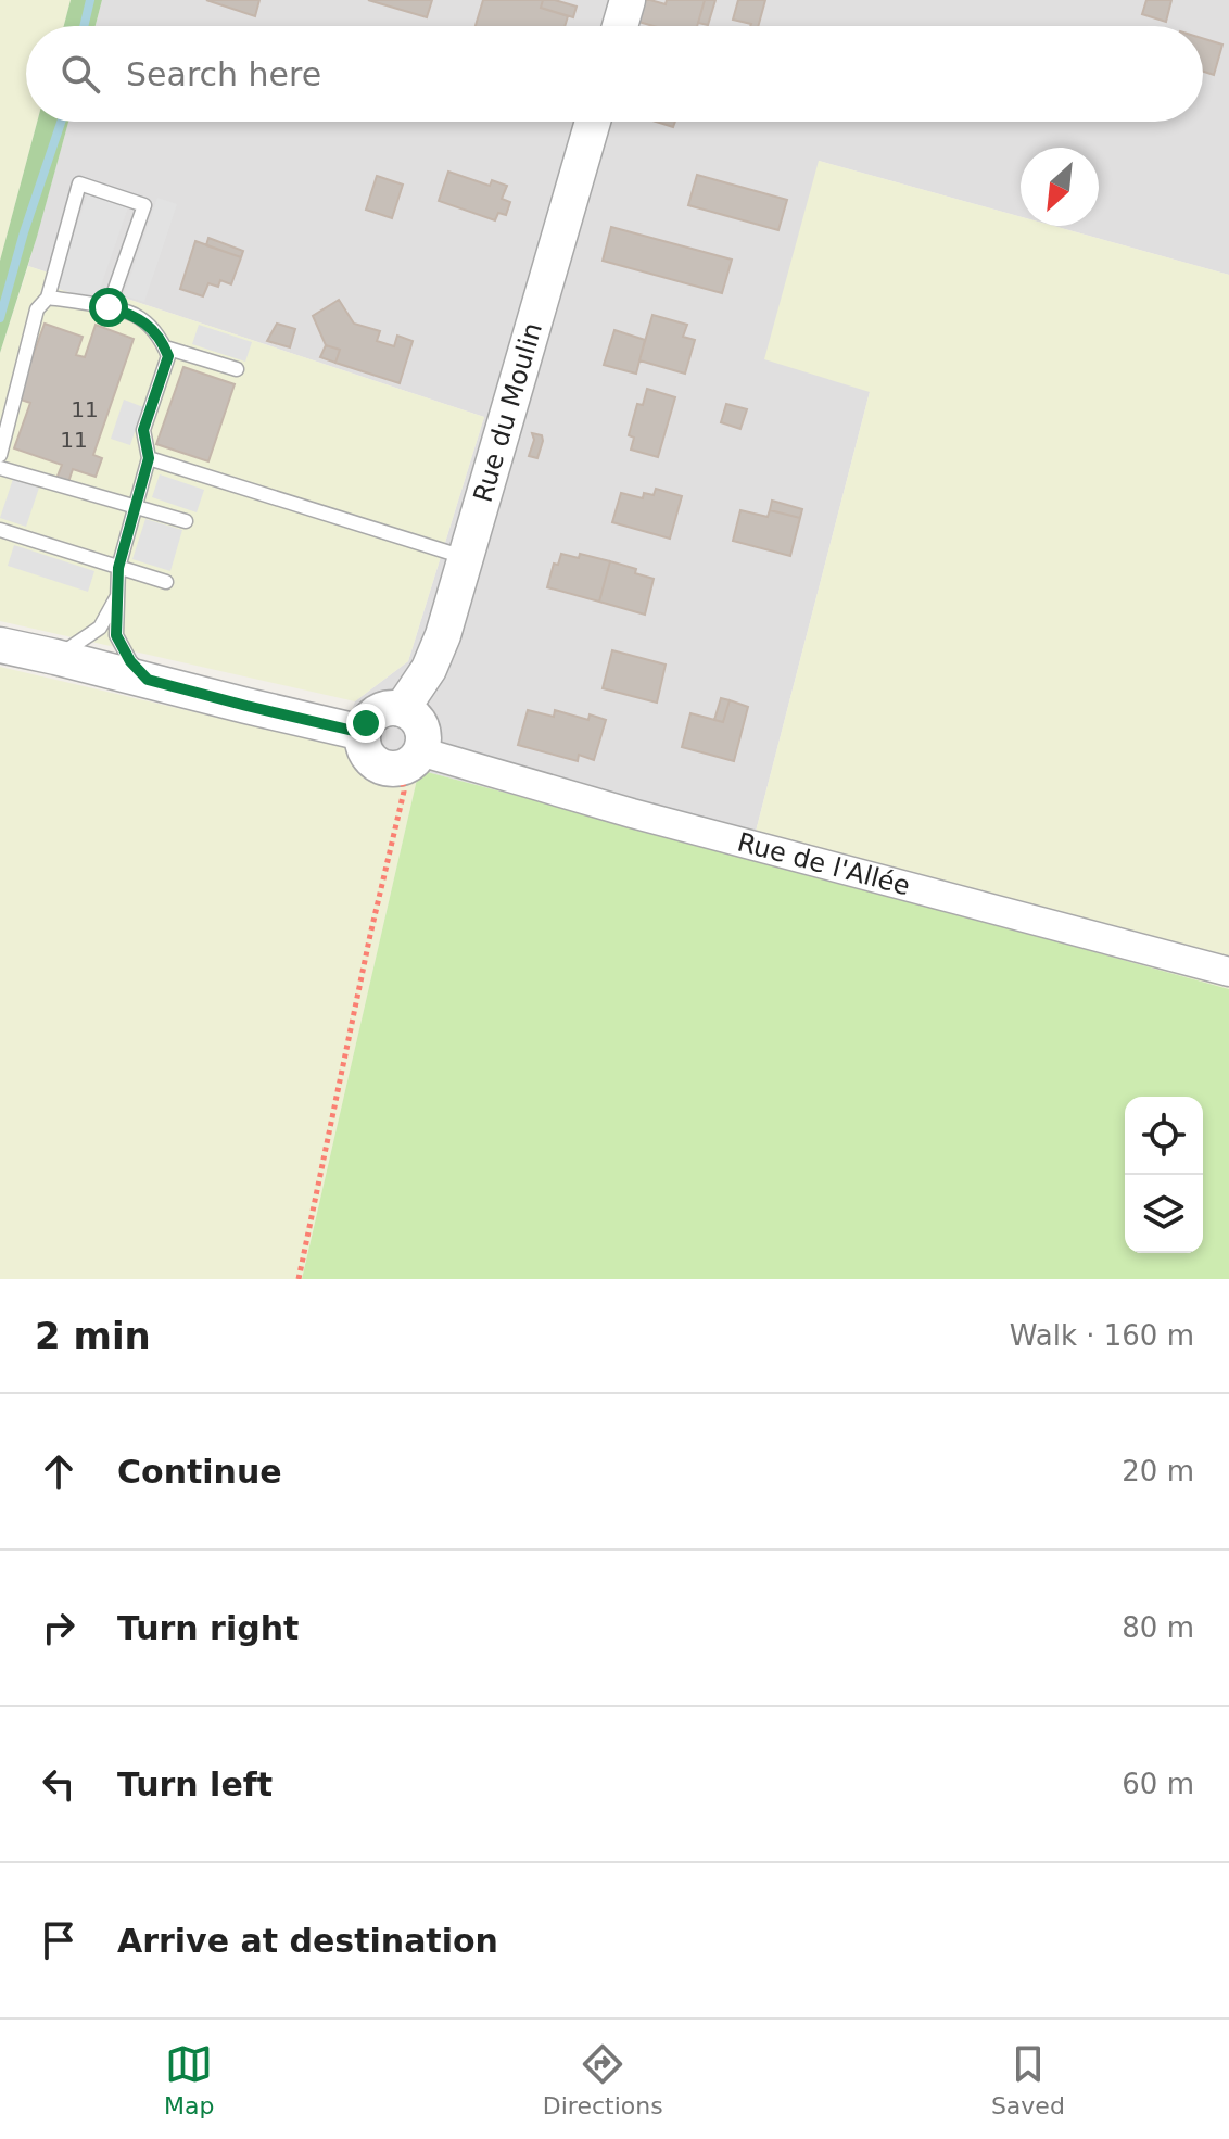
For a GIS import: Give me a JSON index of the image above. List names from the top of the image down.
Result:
{
  "streets": {
    "street": ["Rue du Moulin", "Rue de l'Allée"]
  },
  "crossings": [
    ["Rue du Moulin", "Rue de l'Allée"]
  ],
  "house_numbers": ["11", "11"],
  "north": "bottom left",
  "page": {
    "search": "Search here",
    "heading": ["2 min", "Walk · 160 m"],
    "list": [
      ["Continue", "20 m"],
      ["Turn right", "80 m"],
      ["Turn left", "60 m"],
      "Arrive at destination"
    ],
    "nav": ["Map", "Directions", "Saved"]
  }
}
